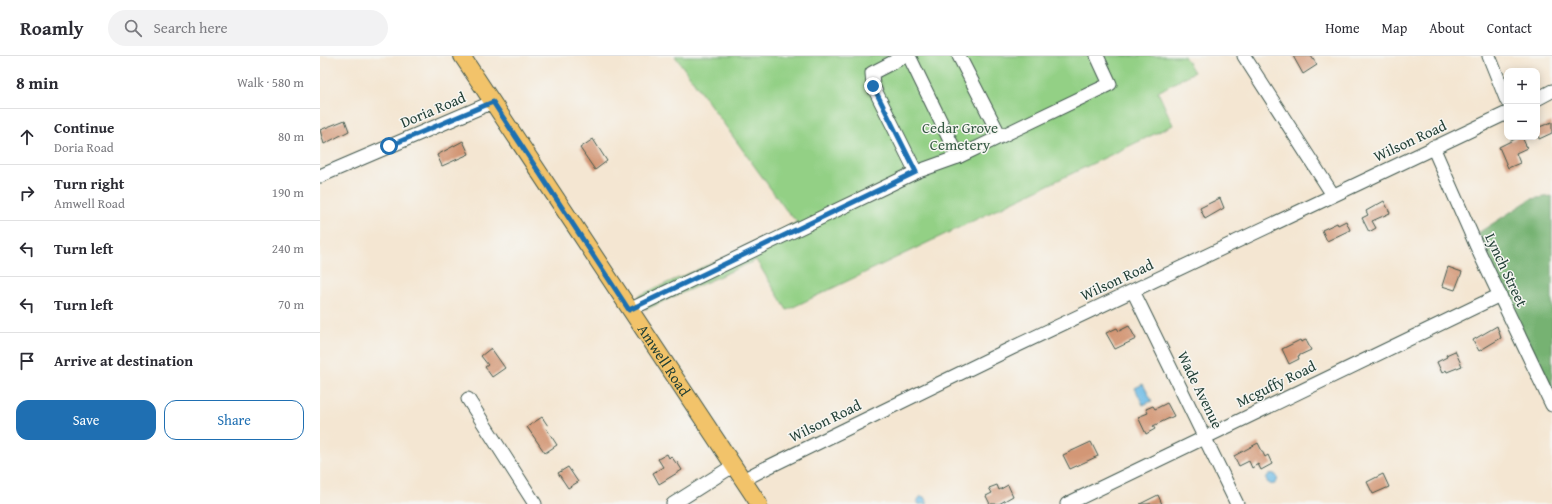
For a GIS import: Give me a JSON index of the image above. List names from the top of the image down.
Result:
{
  "streets": {
    "main road": ["Amwell Road"],
    "street": [
      "Doria Road",
      "Wilson Road",
      "Lynch Street",
      "Mcguffy Road",
      "Wade Avenue"
    ]
  },
  "crossings": [
    ["Doria Road", "Amwell Road"],
    ["Wilson Road", "Lynch Street"],
    ["Wilson Road", "Amwell Road"],
    ["Wilson Road", "Wade Avenue"],
    ["Lynch Street", "Mcguffy Road"],
    ["Mcguffy Road", "Wade Avenue"]
  ],
  "parks": ["Cedar Grove Cemetery"],
  "page": {
    "header": "Roamly",
    "search": "Search here",
    "nav": [
      "Home",
      "Map",
      "About",
      "Contact"
    ],
    "heading": ["8 min", "Walk · 580 m"],
    "map_buttons": ["+", "−"],
    "list": [
      ["Continue", "Doria Road", "80 m"],
      ["Turn right", "Amwell Road", "190 m"],
      ["Turn left", "240 m"],
      ["Turn left", "70 m"],
      "Arrive at destination"
    ],
    "buttons": ["Save", "Share"]
  }
}
